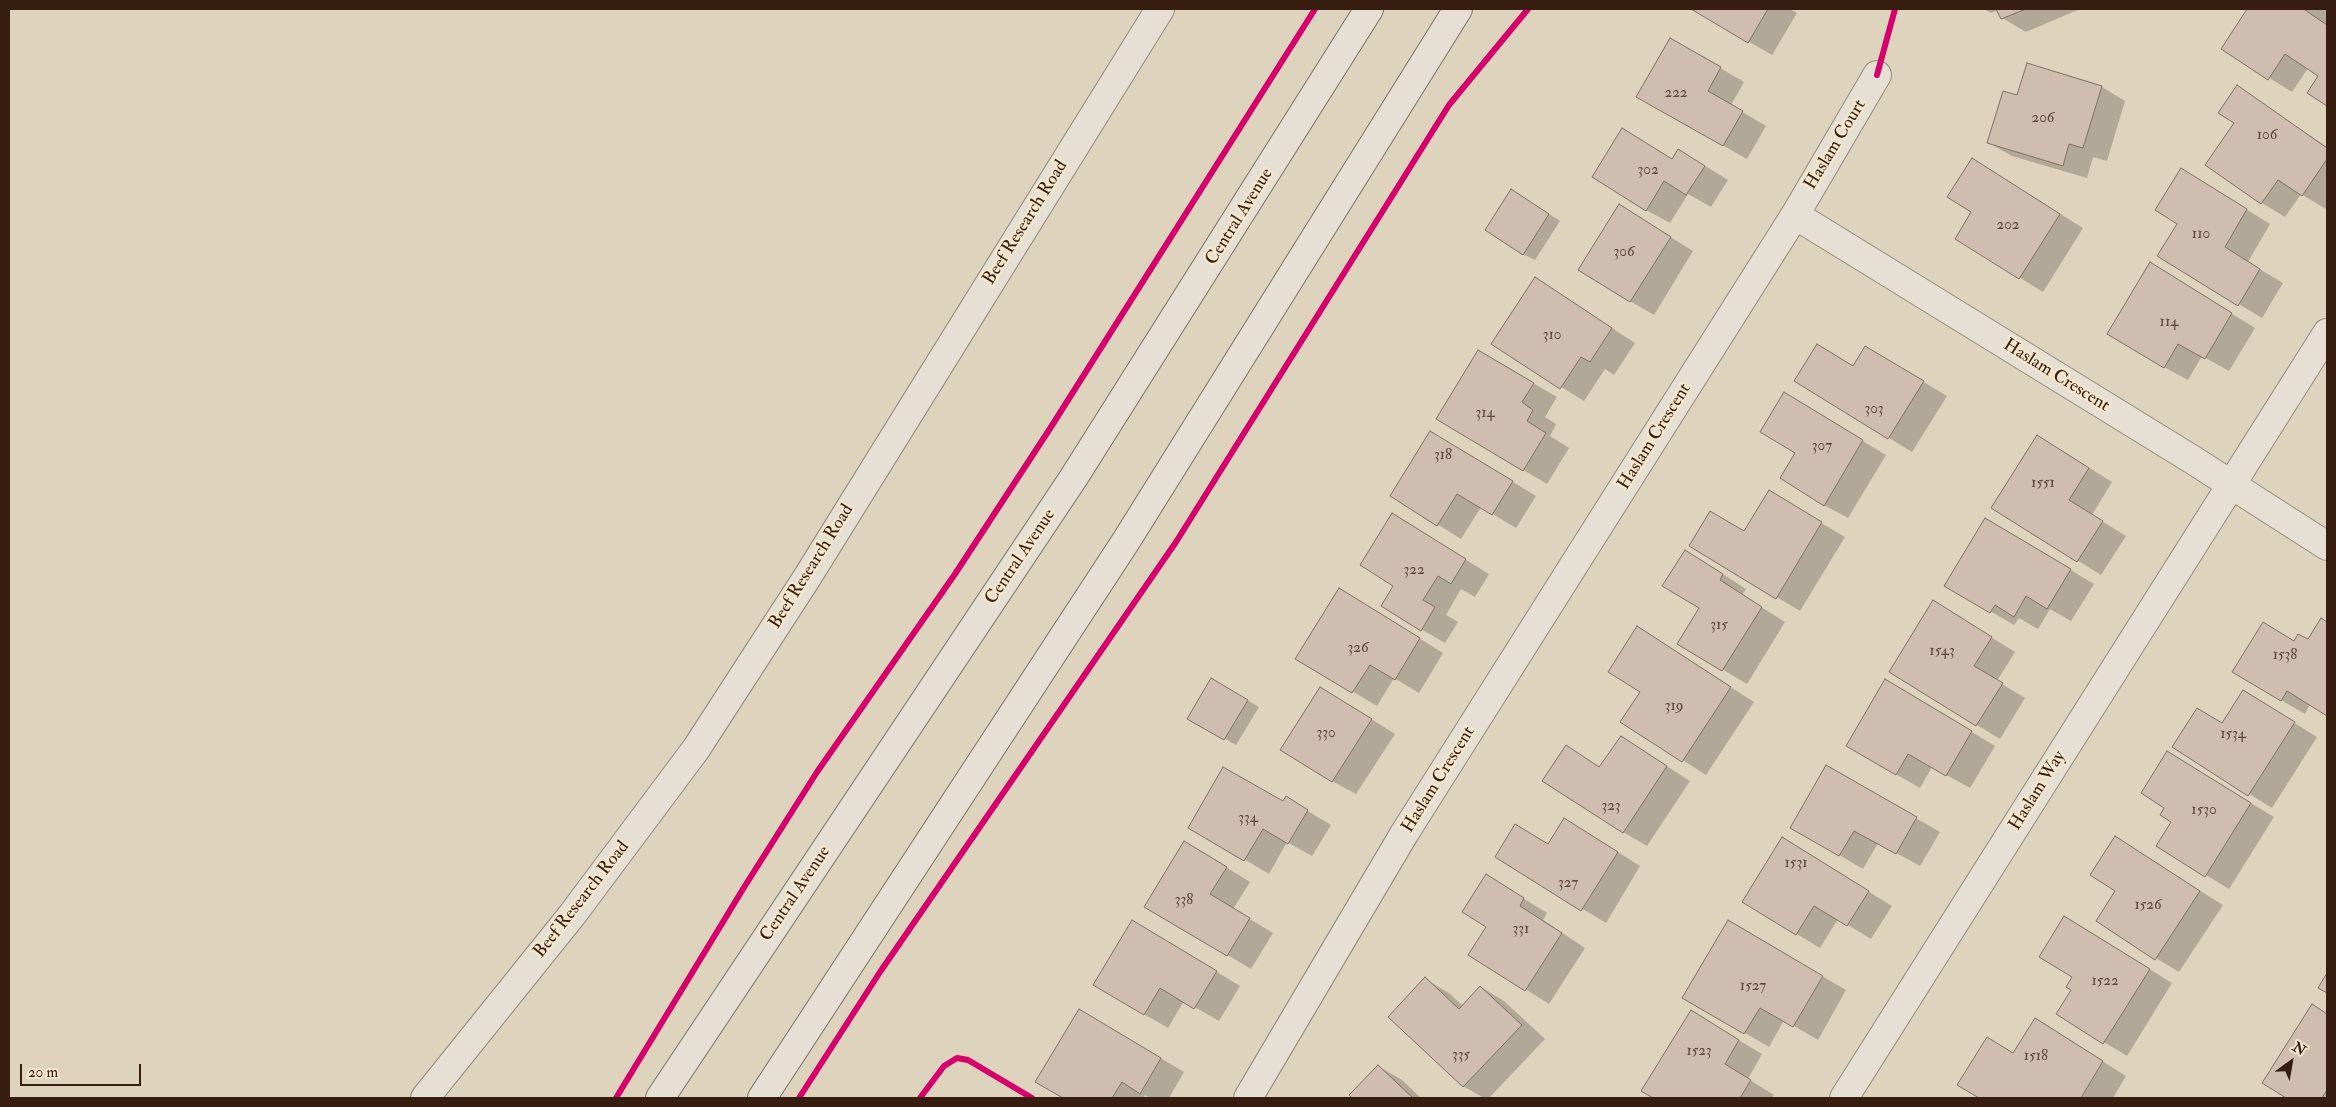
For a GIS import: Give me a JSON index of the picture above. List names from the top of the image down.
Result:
{
  "streets": {
    "street": [
      "Haslam Court",
      "Central Avenue",
      "Beef Research Road",
      "Haslam Crescent",
      "Haslam Way"
    ]
  },
  "crossings": [
    ["Haslam Court", "Haslam Crescent"],
    ["Haslam Crescent", "Haslam Way"]
  ],
  "house_numbers": [
    "222",
    "206",
    "106",
    "302",
    "202",
    "110",
    "306",
    "114",
    "310",
    "303",
    "314",
    "307",
    "318",
    "1551",
    "322",
    "315",
    "326",
    "1543",
    "1538",
    "319",
    "330",
    "1534",
    "323",
    "1530",
    "334",
    "1531",
    "327",
    "338",
    "1526",
    "331",
    "1522",
    "1527",
    "1523",
    "335",
    "1518"
  ],
  "scale_bar": "20 m",
  "north": "top right"
}
